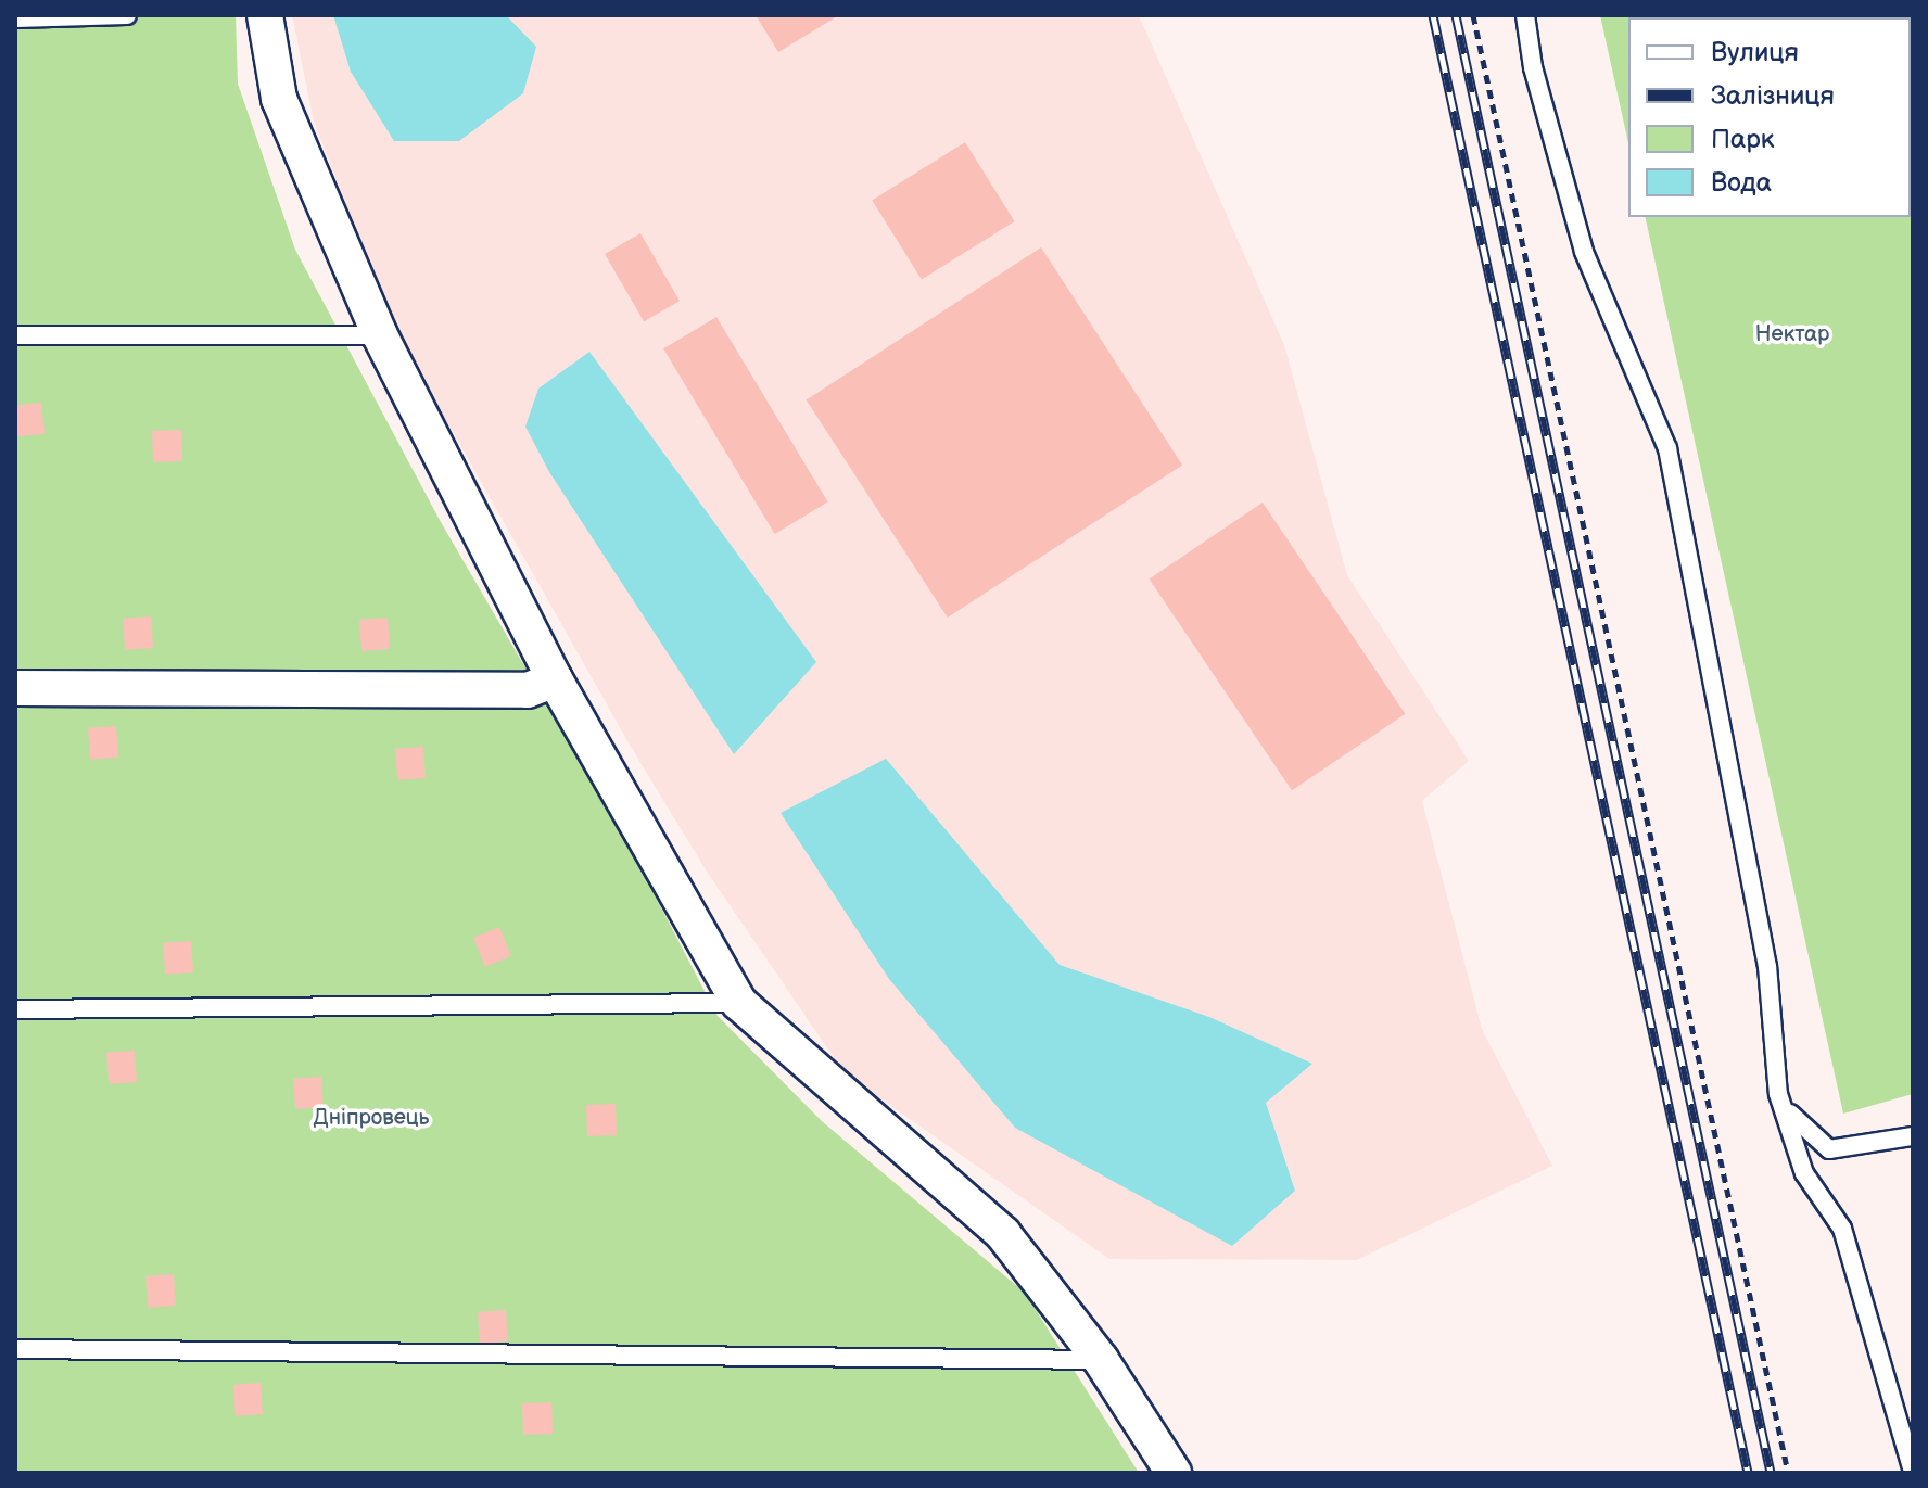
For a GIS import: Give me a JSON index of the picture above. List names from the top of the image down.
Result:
{
  "parks": ["Нектар", "Дніпровець"],
  "legend": [
    "Вулиця",
    "Залізниця",
    "Парк",
    "Вода"
  ]
}
